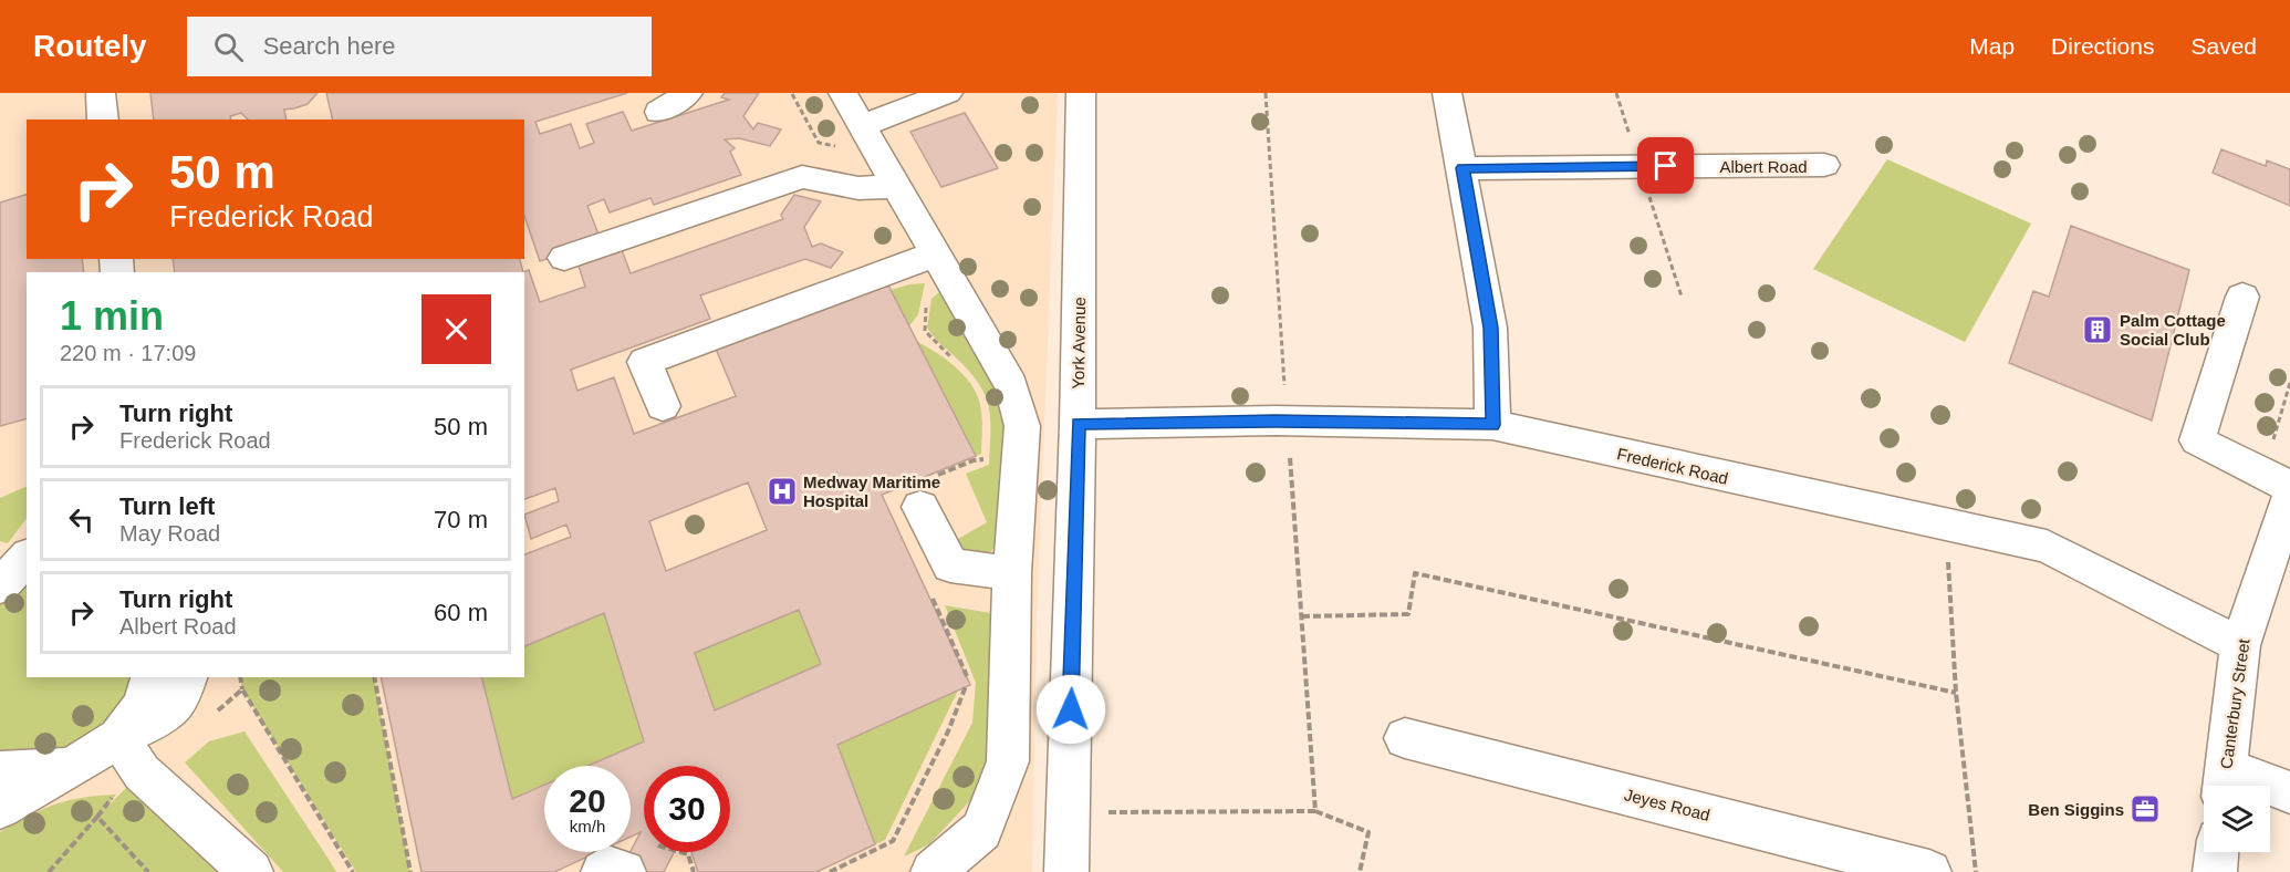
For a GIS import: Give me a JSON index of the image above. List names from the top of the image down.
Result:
{
  "streets": {
    "street": [
      "Albert Road",
      "York Avenue",
      "Frederick Road",
      "Canterbury Street",
      "Jeyes Road"
    ]
  },
  "crossings": [
    ["York Avenue", "Frederick Road"],
    ["Frederick Road", "Canterbury Street"]
  ],
  "places": {
    "building": ["Palm Cottage Social Club"],
    "hospital": ["Medway Maritime Hospital"],
    "office": ["Ben Siggins"]
  },
  "page": {
    "header": "Routely",
    "search": "Search here",
    "nav": ["Map", "Directions", "Saved"],
    "turn": ["50 m", "Frederick Road"],
    "heading": ["1 min", "220 m · 17:09"],
    "list": [
      {
        "name": "Turn right",
        "note": "Frederick Road",
        "value": "50 m"
      },
      {
        "name": "Turn left",
        "note": "May Road",
        "value": "70 m"
      },
      {
        "name": "Turn right",
        "note": "Albert Road",
        "value": "60 m"
      }
    ],
    "speed": "20 km/h",
    "limit": "30"
  }
}
